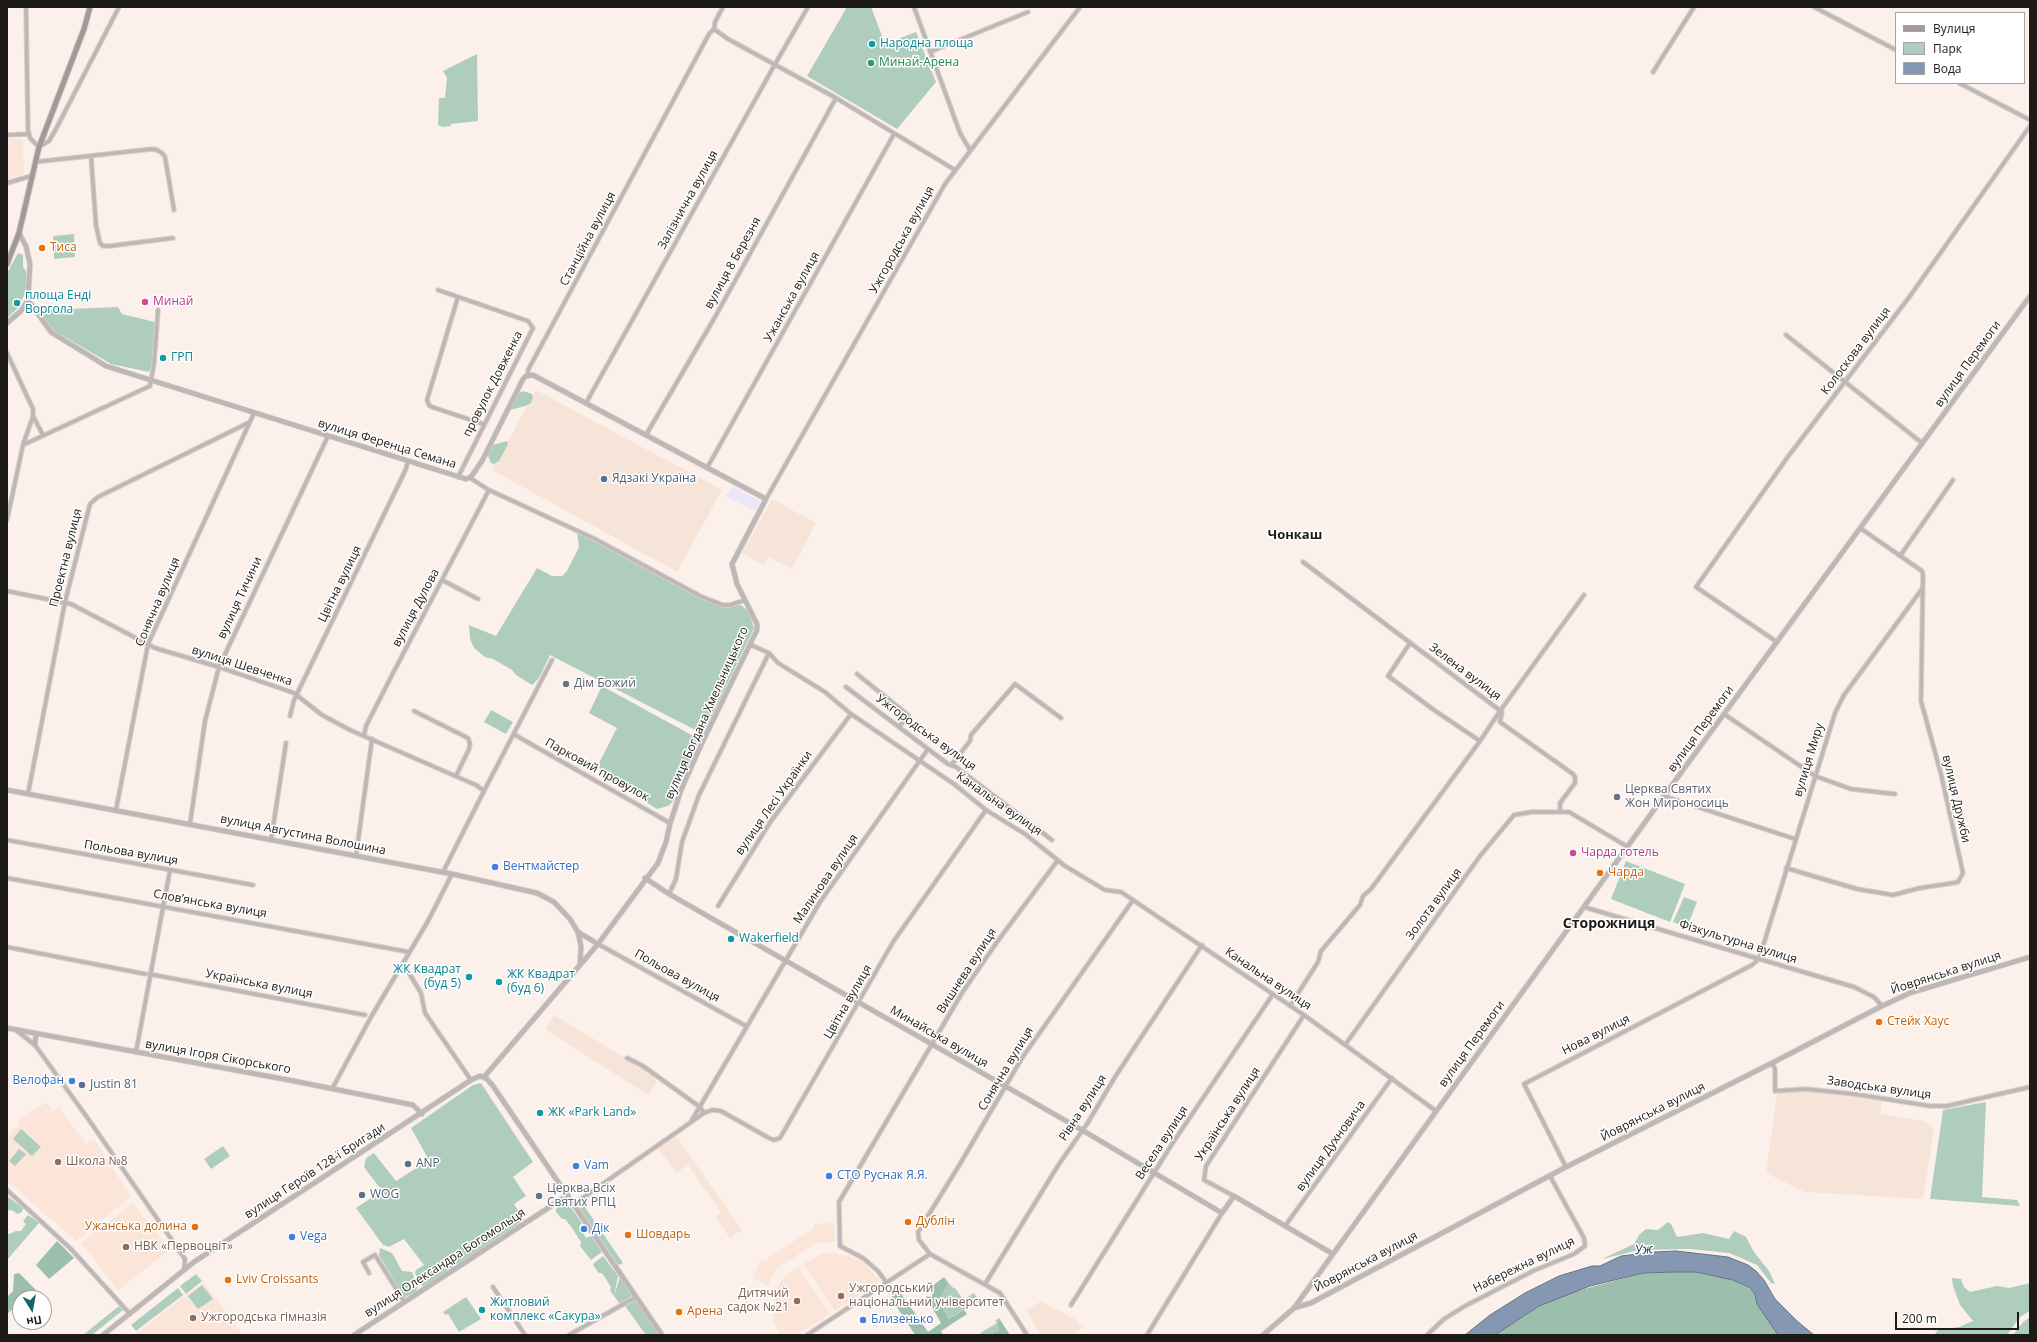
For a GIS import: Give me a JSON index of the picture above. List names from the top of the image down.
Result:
{
  "streets": {
    "street": [
      "Залізнична вулиця",
      "Станційна вулиця",
      "Ужгородська вулиця",
      "вулиця 8 Березня",
      "Ужанська вулиця",
      "Колоскова вулиця",
      "вулиця Перемоги",
      "провулок Довженка",
      "вулиця Ференца Семана",
      "Проектна вулиця",
      "Цвітна вулиця",
      "вулиця Тичини",
      "Сонячна вулиця",
      "вулиця Дулова",
      "вулиця Шевченка",
      "Зелена вулиця",
      "вулиця Богдана Хмельницького",
      "вулиця Миру",
      "Парковий провулок",
      "вулиця Дружби",
      "вулиця Лесі Українки",
      "Канальна вулиця",
      "вулиця Августина Волошина",
      "Польова вулиця",
      "Малинова вулиця",
      "Словʼянська вулиця",
      "Золота вулиця",
      "Фізкультурна вулиця",
      "Вишнева вулиця",
      "Йоврянська вулиця",
      "Українська вулиця",
      "Нова вулиця",
      "Минайська вулиця",
      "вулиця Ігоря Сікорського",
      "Заводська вулиця",
      "Рівна вулиця",
      "Весела вулиця",
      "вулиця Духновича",
      "вулиця Героїв 128-ї Бригади",
      "вулиця Олександра Богомольця",
      "Набережна вулиця"
    ]
  },
  "crossings": [
    ["Станційна вулиця", "вулиця Ференца Семана"],
    ["Ужгородська вулиця", "вулиця Богдана Хмельницького"],
    ["Ужгородська вулиця", "Малинова вулиця"],
    ["Колоскова вулиця", "вулиця Перемоги"],
    ["вулиця Перемоги", "вулиця Дружби"],
    ["вулиця Перемоги", "Канальна вулиця"],
    ["вулиця Перемоги", "Фізкультурна вулиця"],
    ["вулиця Перемоги", "Йоврянська вулиця"],
    ["провулок Довженка", "вулиця Ференца Семана"],
    ["вулиця Ференца Семана", "Цвітна вулиця"],
    ["вулиця Ференца Семана", "вулиця Тичини"],
    ["вулиця Ференца Семана", "Сонячна вулиця"],
    ["вулиця Ференца Семана", "вулиця Дулова"],
    ["вулиця Ференца Семана", "вулиця Богдана Хмельницького"],
    ["Проектна вулиця", "Сонячна вулиця"],
    ["Проектна вулиця", "вулиця Шевченка"],
    ["Проектна вулиця", "вулиця Августина Волошина"],
    ["Цвітна вулиця", "вулиця Шевченка"],
    ["Цвітна вулиця", "Канальна вулиця"],
    ["Цвітна вулиця", "Минайська вулиця"],
    ["вулиця Тичини", "вулиця Шевченка"],
    ["вулиця Тичини", "вулиця Августина Волошина"],
    ["Сонячна вулиця", "вулиця Шевченка"],
    ["Сонячна вулиця", "Канальна вулиця"],
    ["Сонячна вулиця", "вулиця Августина Волошина"],
    ["Сонячна вулиця", "Минайська вулиця"],
    ["вулиця Дулова", "вулиця Шевченка"],
    ["Зелена вулиця", "Золота вулиця"],
    ["вулиця Богдана Хмельницького", "Парковий провулок"],
    ["вулиця Богдана Хмельницького", "Канальна вулиця"],
    ["вулиця Богдана Хмельницького", "вулиця Августина Волошина"],
    ["вулиця Богдана Хмельницького", "Польова вулиця"],
    ["вулиця Богдана Хмельницького", "Минайська вулиця"],
    ["вулиця Богдана Хмельницького", "вулиця Героїв 128-ї Бригади"],
    ["вулиця Миру", "вулиця Дружби"],
    ["вулиця Миру", "Фізкультурна вулиця"],
    ["вулиця Миру", "Нова вулиця"],
    ["вулиця Лесі Українки", "Канальна вулиця"],
    ["Канальна вулиця", "Малинова вулиця"],
    ["Канальна вулиця", "Золота вулиця"],
    ["Канальна вулиця", "Вишнева вулиця"],
    ["Канальна вулиця", "Українська вулиця"],
    ["Канальна вулиця", "Рівна вулиця"],
    ["Канальна вулиця", "Весела вулиця"],
    ["Канальна вулиця", "вулиця Духновича"],
    ["вулиця Августина Волошина", "Польова вулиця"],
    ["Польова вулиця", "Малинова вулиця"],
    ["Малинова вулиця", "Минайська вулиця"],
    ["Фізкультурна вулиця", "Йоврянська вулиця"],
    ["Фізкультурна вулиця", "Нова вулиця"],
    ["Вишнева вулиця", "Минайська вулиця"],
    ["Йоврянська вулиця", "Нова вулиця"],
    ["Йоврянська вулиця", "Заводська вулиця"],
    ["Йоврянська вулиця", "Набережна вулиця"],
    ["Минайська вулиця", "Рівна вулиця"],
    ["Минайська вулиця", "Весела вулиця"],
    ["вулиця Ігоря Сікорського", "вулиця Героїв 128-ї Бригади"]
  ],
  "districts": ["Чонкаш", "Сторожниця"],
  "water": ["Уж"],
  "places": [
    "Народна площа",
    "Минай-Арена",
    "Тиса",
    "Минай",
    "площа Енді Воргола",
    "ГРП",
    "Ядзакі Україна",
    "Дім Божий",
    "Церква Святих Жон Мироносиць",
    "Чарда готель",
    "Вентмайстер",
    "Чарда",
    "Wakerfield",
    "ЖК Квадрат (буд 5)",
    "ЖК Квадрат (буд 6)",
    "Стейк Хаус",
    "Велофан",
    "Justin 81",
    "ЖК «Park Land»",
    "Школа №8",
    "ANP",
    "Vam",
    "СТО Руснак Я.Я.",
    "WOG",
    "Церква Всіх Святих РПЦ",
    "Дублін",
    "Ужанська долина",
    "Дік",
    "Шовдарь",
    "Vega",
    "НВК «Первоцвіт»",
    "Lviv Croissants",
    "Ужгородський національний університет",
    "Дитячий садок №21",
    "Житловий комплекс «Сакура»",
    "Арена",
    "Ужгородська гімназія",
    "Близенько"
  ],
  "legend": ["Вулиця", "Парк", "Вода"],
  "scale_bar": "200 m",
  "north": "bottom"
}
